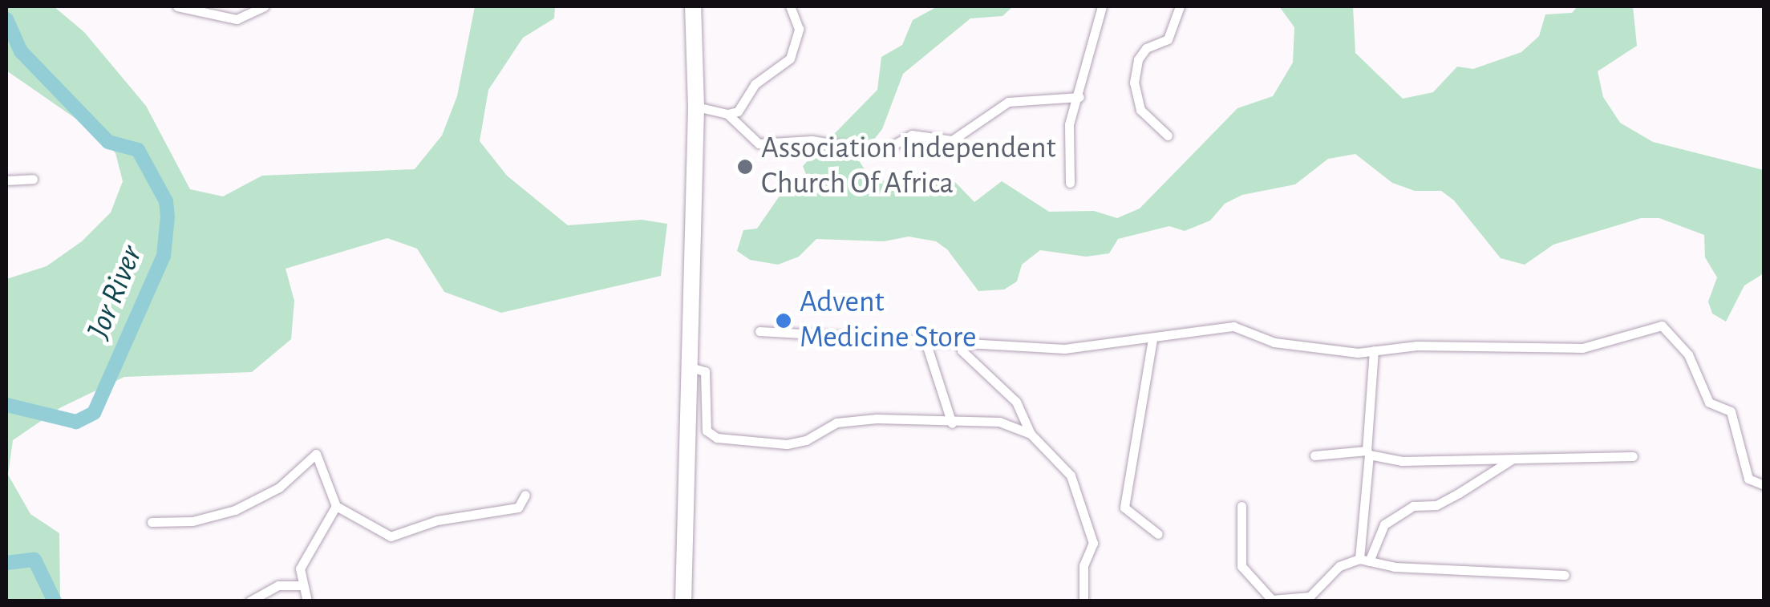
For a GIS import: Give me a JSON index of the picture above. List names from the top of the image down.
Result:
{
  "water": ["Jor River"],
  "places": ["Association Independent Church Of Africa", "Advent Medicine Store"]
}
